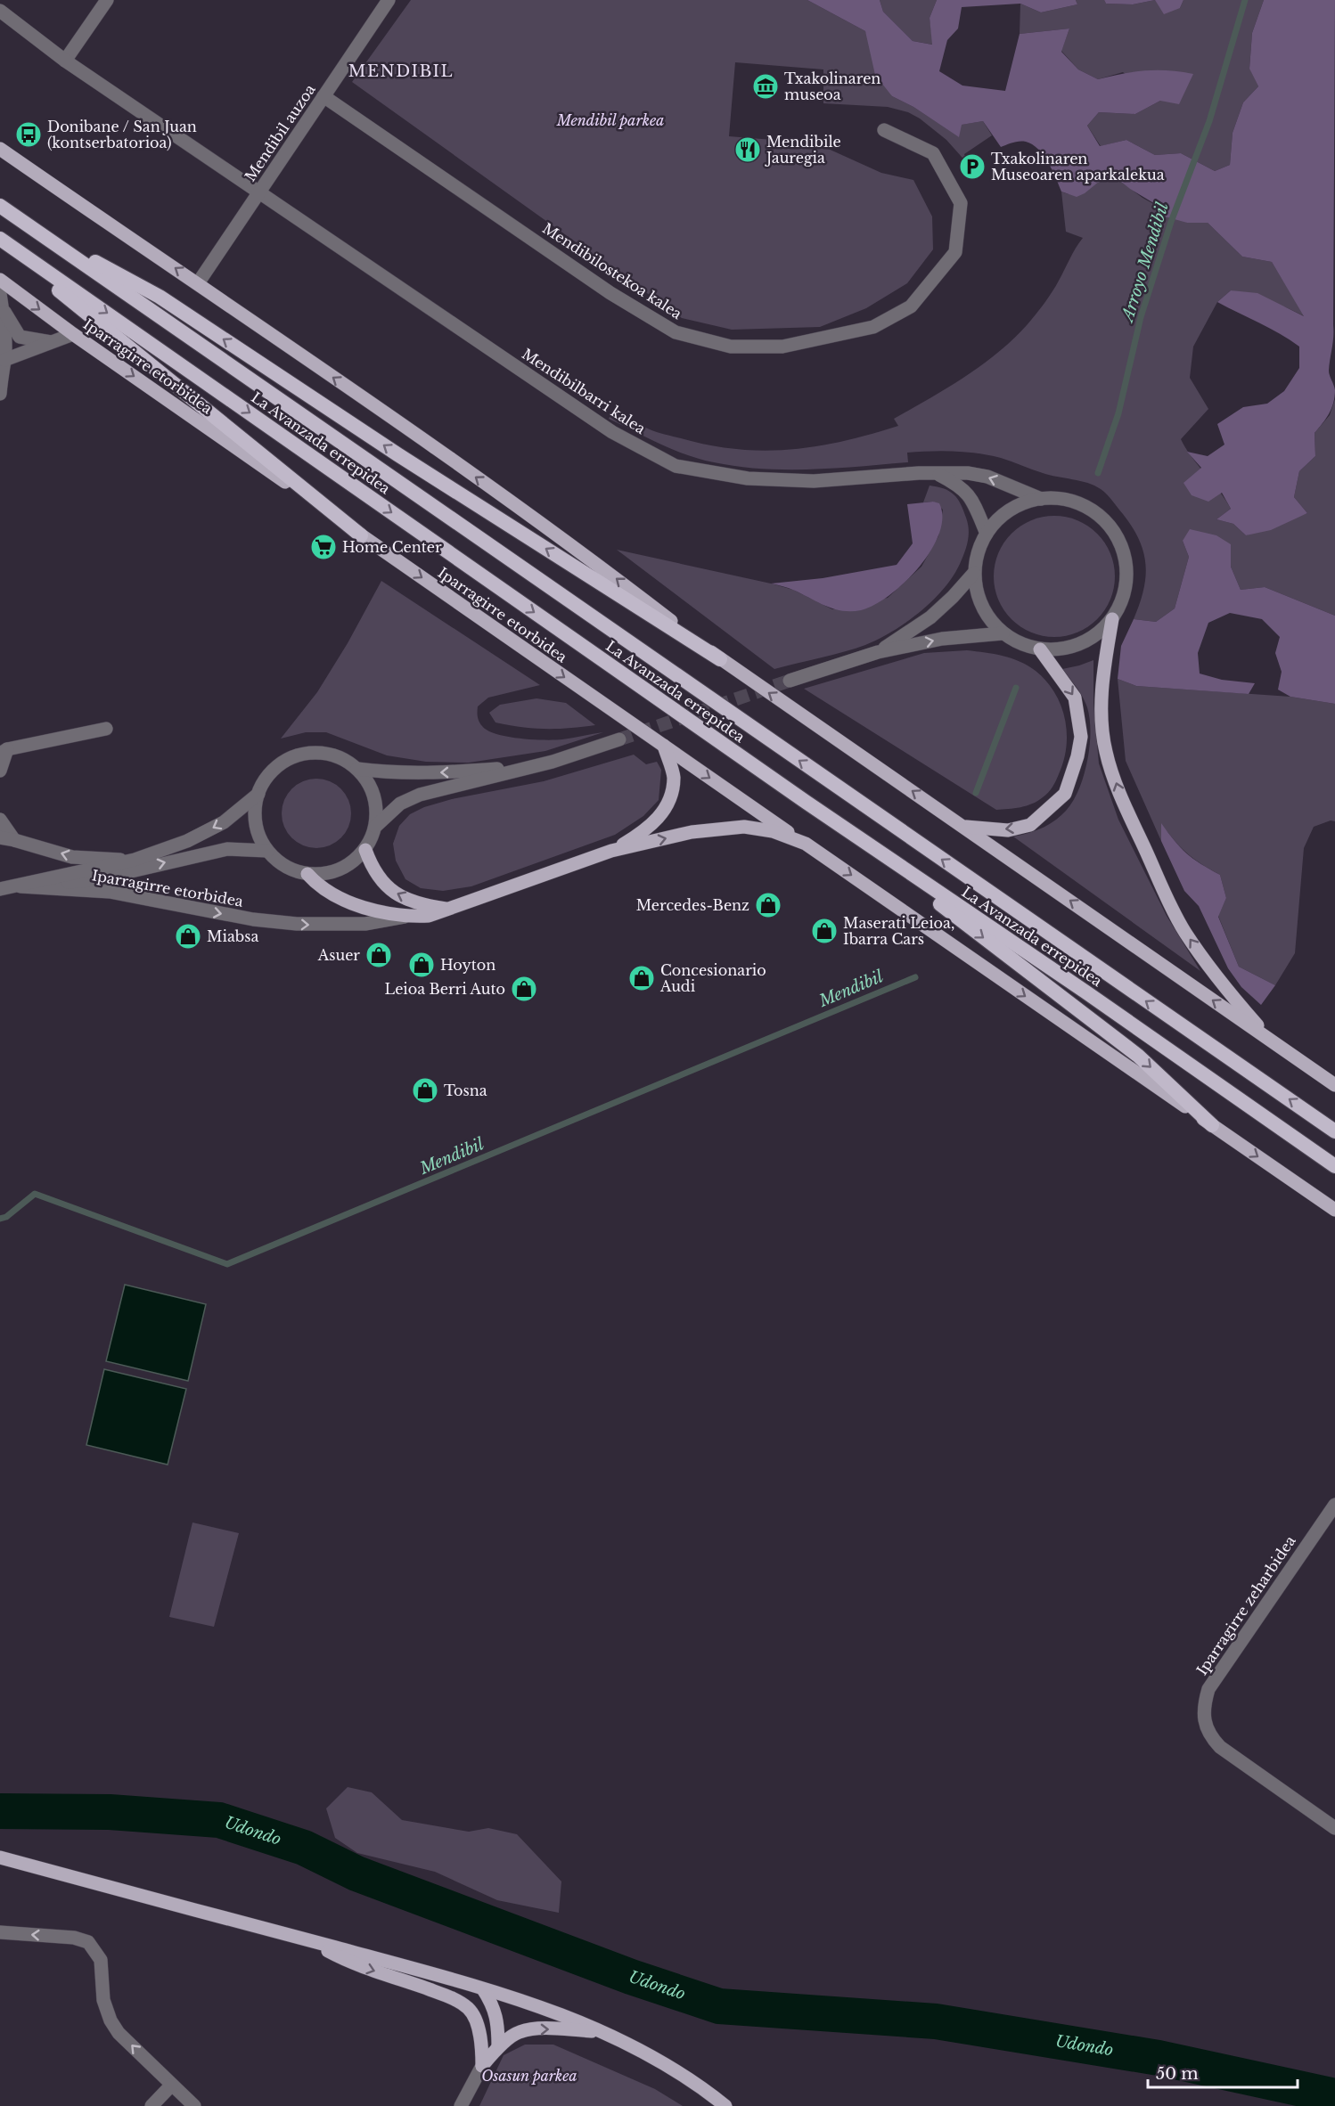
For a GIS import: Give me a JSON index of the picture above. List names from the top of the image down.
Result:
{
  "streets": {
    "highway": ["La Avanzada errepidea"],
    "main road": ["Iparragirre etorbidea"],
    "street": [
      "Mendibil auzoa",
      "Mendibilostekoa kalea",
      "Mendibilbarri kalea",
      "Iparragirre zeharbidea"
    ]
  },
  "crossings": [
    ["Mendibil auzoa", "Mendibilostekoa kalea"],
    ["Mendibil auzoa", "Mendibilbarri kalea"]
  ],
  "districts": ["MENDIBIL"],
  "water": ["Arroyo Mendibil", "Mendibil", "Udondo"],
  "parks": ["Mendibil parkea", "Osasun parkea"],
  "places": {
    "museum": ["Txakolinaren museoa"],
    "bus stop": ["Donibane / San Juan (kontserbatorioa)"],
    "restaurant": ["Mendibile Jauregia"],
    "parking": ["Txakolinaren Museoaren aparkalekua"],
    "supermarket": ["Home Center"],
    "shop": [
      "Mercedes-Benz",
      "Maserati Leioa, Ibarra Cars",
      "Miabsa",
      "Asuer",
      "Hoyton",
      "Concesionario Audi",
      "Leioa Berri Auto",
      "Tosna"
    ]
  },
  "scale_bar": "50 m"
}
